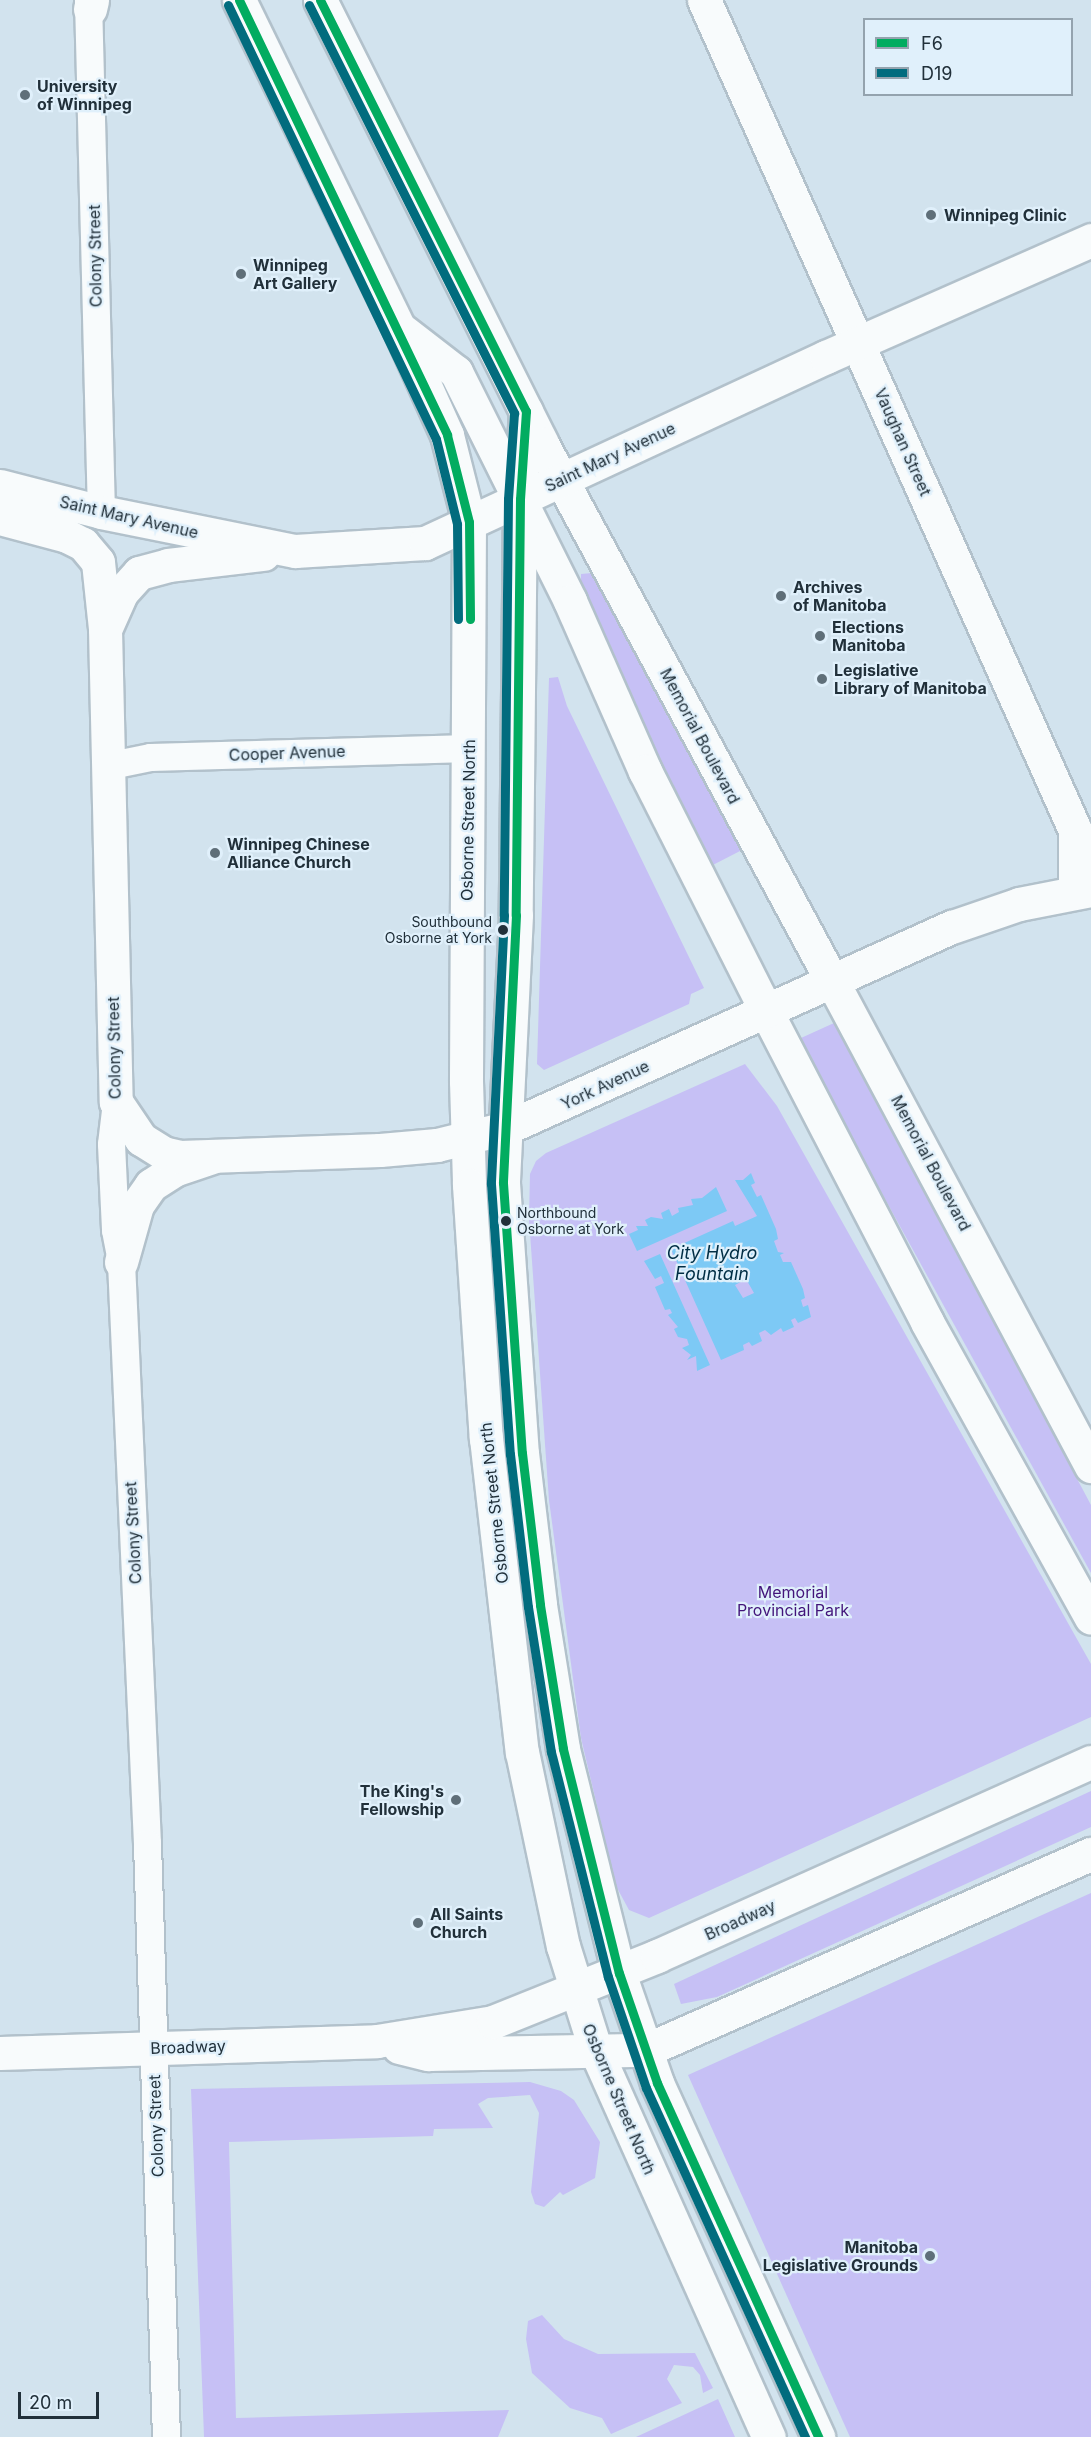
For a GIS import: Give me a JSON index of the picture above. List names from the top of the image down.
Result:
{
  "streets": {
    "main road": [
      "Colony Street",
      "Vaughan Street",
      "Saint Mary Avenue",
      "Memorial Boulevard",
      "Osborne Street North",
      "York Avenue",
      "Broadway"
    ],
    "street": ["Cooper Avenue"]
  },
  "crossings": [
    ["Colony Street", "Saint Mary Avenue"],
    ["Colony Street", "Cooper Avenue"],
    ["Colony Street", "York Avenue"],
    ["Colony Street", "Broadway"],
    ["Vaughan Street", "Saint Mary Avenue"],
    ["Vaughan Street", "York Avenue"],
    ["Saint Mary Avenue", "Memorial Boulevard"],
    ["Saint Mary Avenue", "Osborne Street North"],
    ["Memorial Boulevard", "Osborne Street North"],
    ["Memorial Boulevard", "York Avenue"],
    ["Cooper Avenue", "Osborne Street North"],
    ["Osborne Street North", "York Avenue"],
    ["Osborne Street North", "Broadway"]
  ],
  "water": ["City Hydro Fountain"],
  "parks": ["Memorial Provincial Park"],
  "places": [
    "University of Winnipeg",
    "Winnipeg Clinic",
    "Winnipeg Art Gallery",
    "Archives of Manitoba",
    "Elections Manitoba",
    "Legislative Library of Manitoba",
    "Winnipeg Chinese Alliance Church",
    "Southbound Osborne at York",
    "Northbound Osborne at York",
    "The King's Fellowship",
    "All Saints Church",
    "Manitoba Legislative Grounds"
  ],
  "lines": ["transit line F6", "transit line D19"],
  "legend": ["F6", "D19"],
  "scale_bar": "20 m"
}
